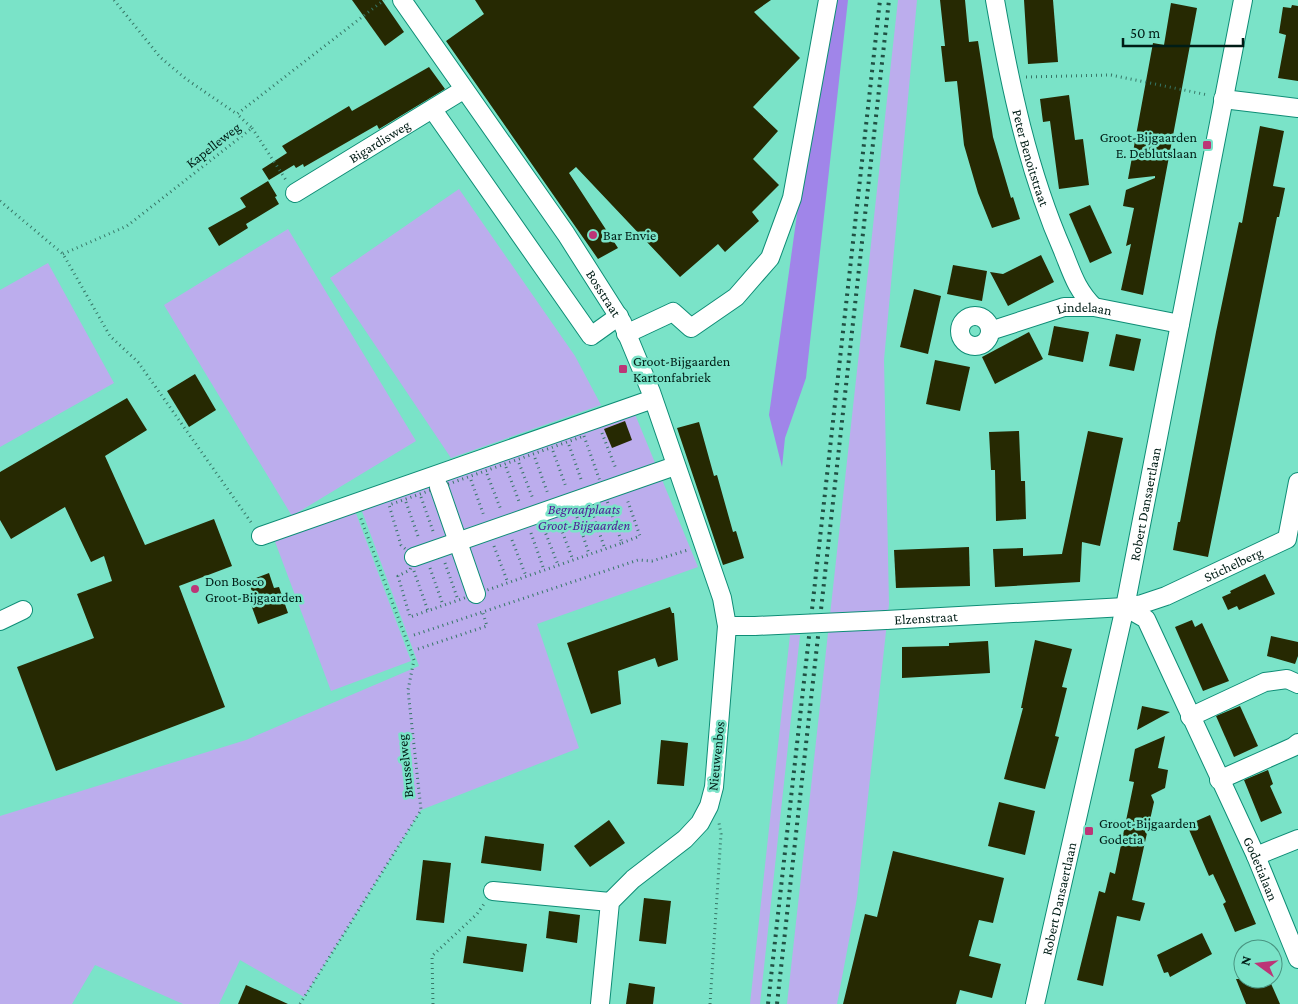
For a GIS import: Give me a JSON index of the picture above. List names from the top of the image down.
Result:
{
  "streets": {
    "street": [
      "Bigardisweg",
      "Peter Benoitstraat",
      "Bosstraat",
      "Lindelaan",
      "Robert Dansaertlaan",
      "Stichelberg",
      "Elzenstraat",
      "Nieuwenbos",
      "Godetialaan"
    ],
    "path": ["Kapelleweg", "Brusselweg"]
  },
  "crossings": [
    ["Bigardisweg", "Bosstraat"],
    ["Peter Benoitstraat", "Lindelaan"],
    ["Bosstraat", "Elzenstraat"],
    ["Bosstraat", "Nieuwenbos"],
    ["Lindelaan", "Robert Dansaertlaan"],
    ["Robert Dansaertlaan", "Stichelberg"],
    ["Robert Dansaertlaan", "Elzenstraat"],
    ["Robert Dansaertlaan", "Godetialaan"],
    ["Stichelberg", "Elzenstraat"],
    ["Stichelberg", "Godetialaan"],
    ["Elzenstraat", "Nieuwenbos"],
    ["Elzenstraat", "Godetialaan"]
  ],
  "parks": ["Begraafplaats Groot-Bijgaarden"],
  "places": {
    "transit": ["Groot-Bijgaarden E. Deblutslaan", "Groot-Bijgaarden Kartonfabriek", "Groot-Bijgaarden Godetia"],
    "other": ["Bar Envie", "Don Bosco Groot-Bijgaarden"]
  },
  "scale_bar": "50 m",
  "north": "left"
}
